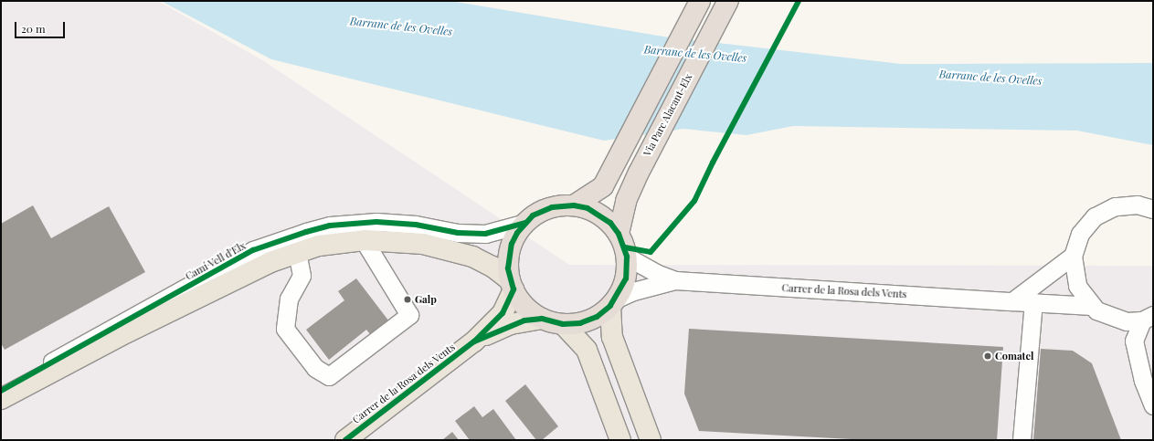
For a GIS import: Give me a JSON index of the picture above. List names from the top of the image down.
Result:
{
  "streets": {
    "highway": ["Via Parc Alacant-Elx"],
    "main road": ["Carrer de la Rosa dels Vents"],
    "street": ["Camí Vell d'Elx"]
  },
  "crossings": [
    ["Via Parc Alacant-Elx", "Camí Vell d'Elx"],
    ["Via Parc Alacant-Elx", "Carrer de la Rosa dels Vents"],
    ["Camí Vell d'Elx", "Carrer de la Rosa dels Vents"]
  ],
  "water": ["Barranc de les Ovelles"],
  "places": ["Galp", "Comatel"],
  "scale_bar": "20 m"
}
